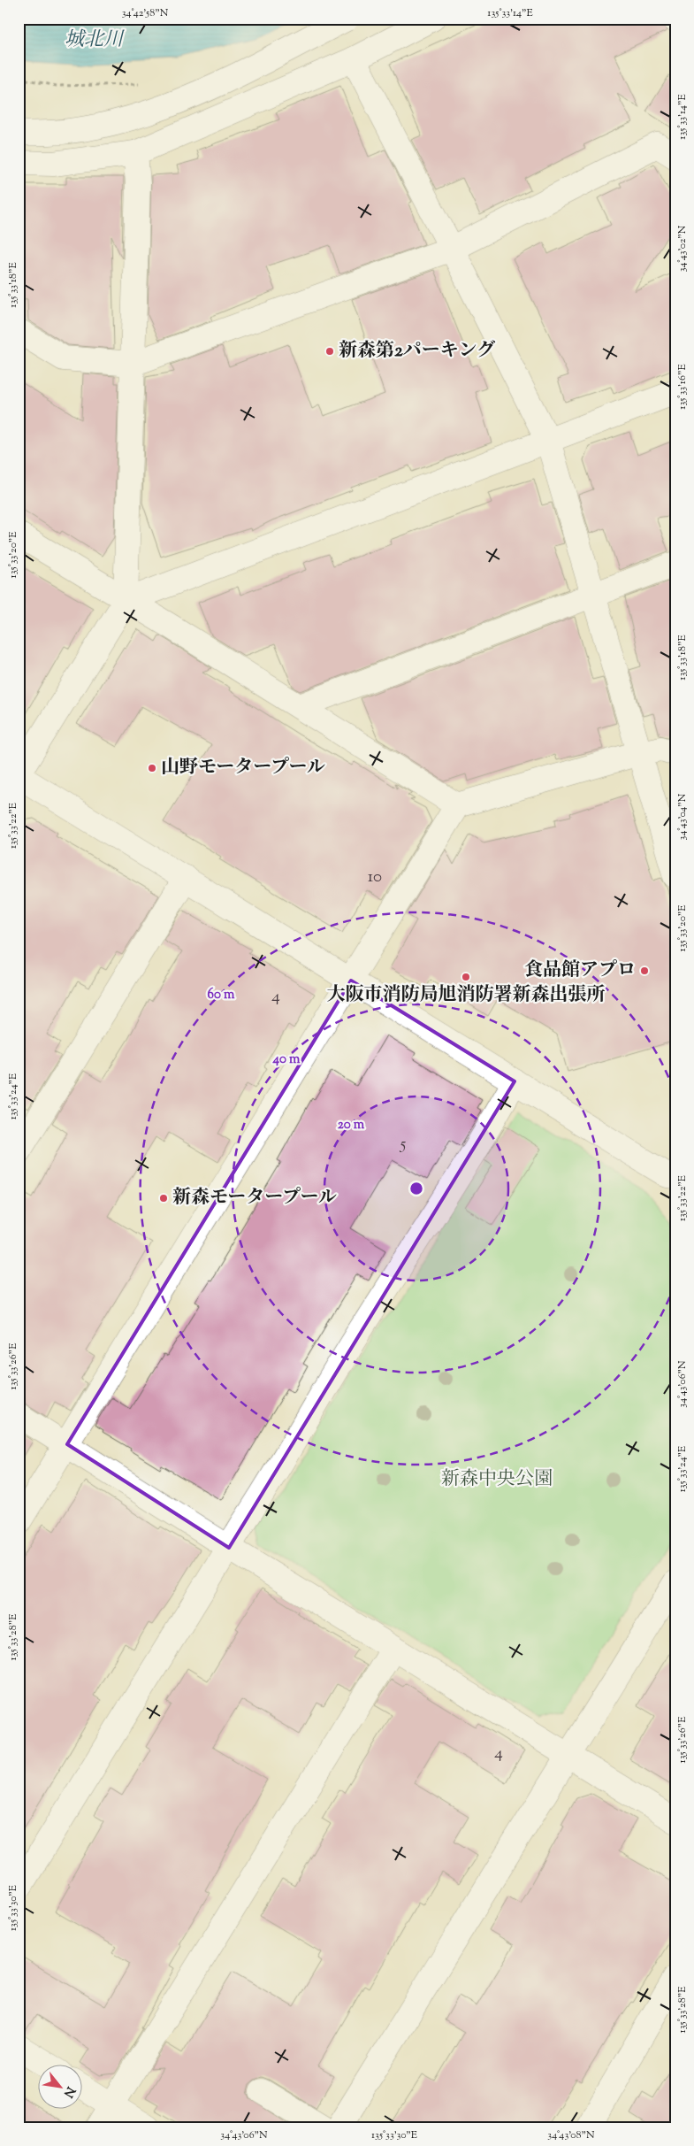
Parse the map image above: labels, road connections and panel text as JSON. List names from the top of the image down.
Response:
{
  "water": ["城北川"],
  "parks": ["新森中央公園"],
  "places": [
    "新森第2パーキング",
    "山野モータープール",
    "食品館アプロ",
    "大阪市消防局旭消防署新森出張所",
    "新森モータープール"
  ],
  "house_numbers": [
    "10",
    "4",
    "5",
    "4"
  ],
  "north": "bottom right",
  "coordinates": [
    "34°42'58\"N",
    "135°33'14\"E",
    "34°43'02\"N",
    "135°33'18\"E",
    "135°33'16\"E",
    "135°33'20\"E",
    "34°43'04\"N",
    "135°33'22\"E",
    "135°33'24\"E",
    "135°33'26\"E",
    "34°43'06\"N",
    "135°33'28\"E",
    "135°33'30\"E",
    "34°43'08\"N"
  ],
  "rings": ["60 m", "40 m", "20 m"]
}
